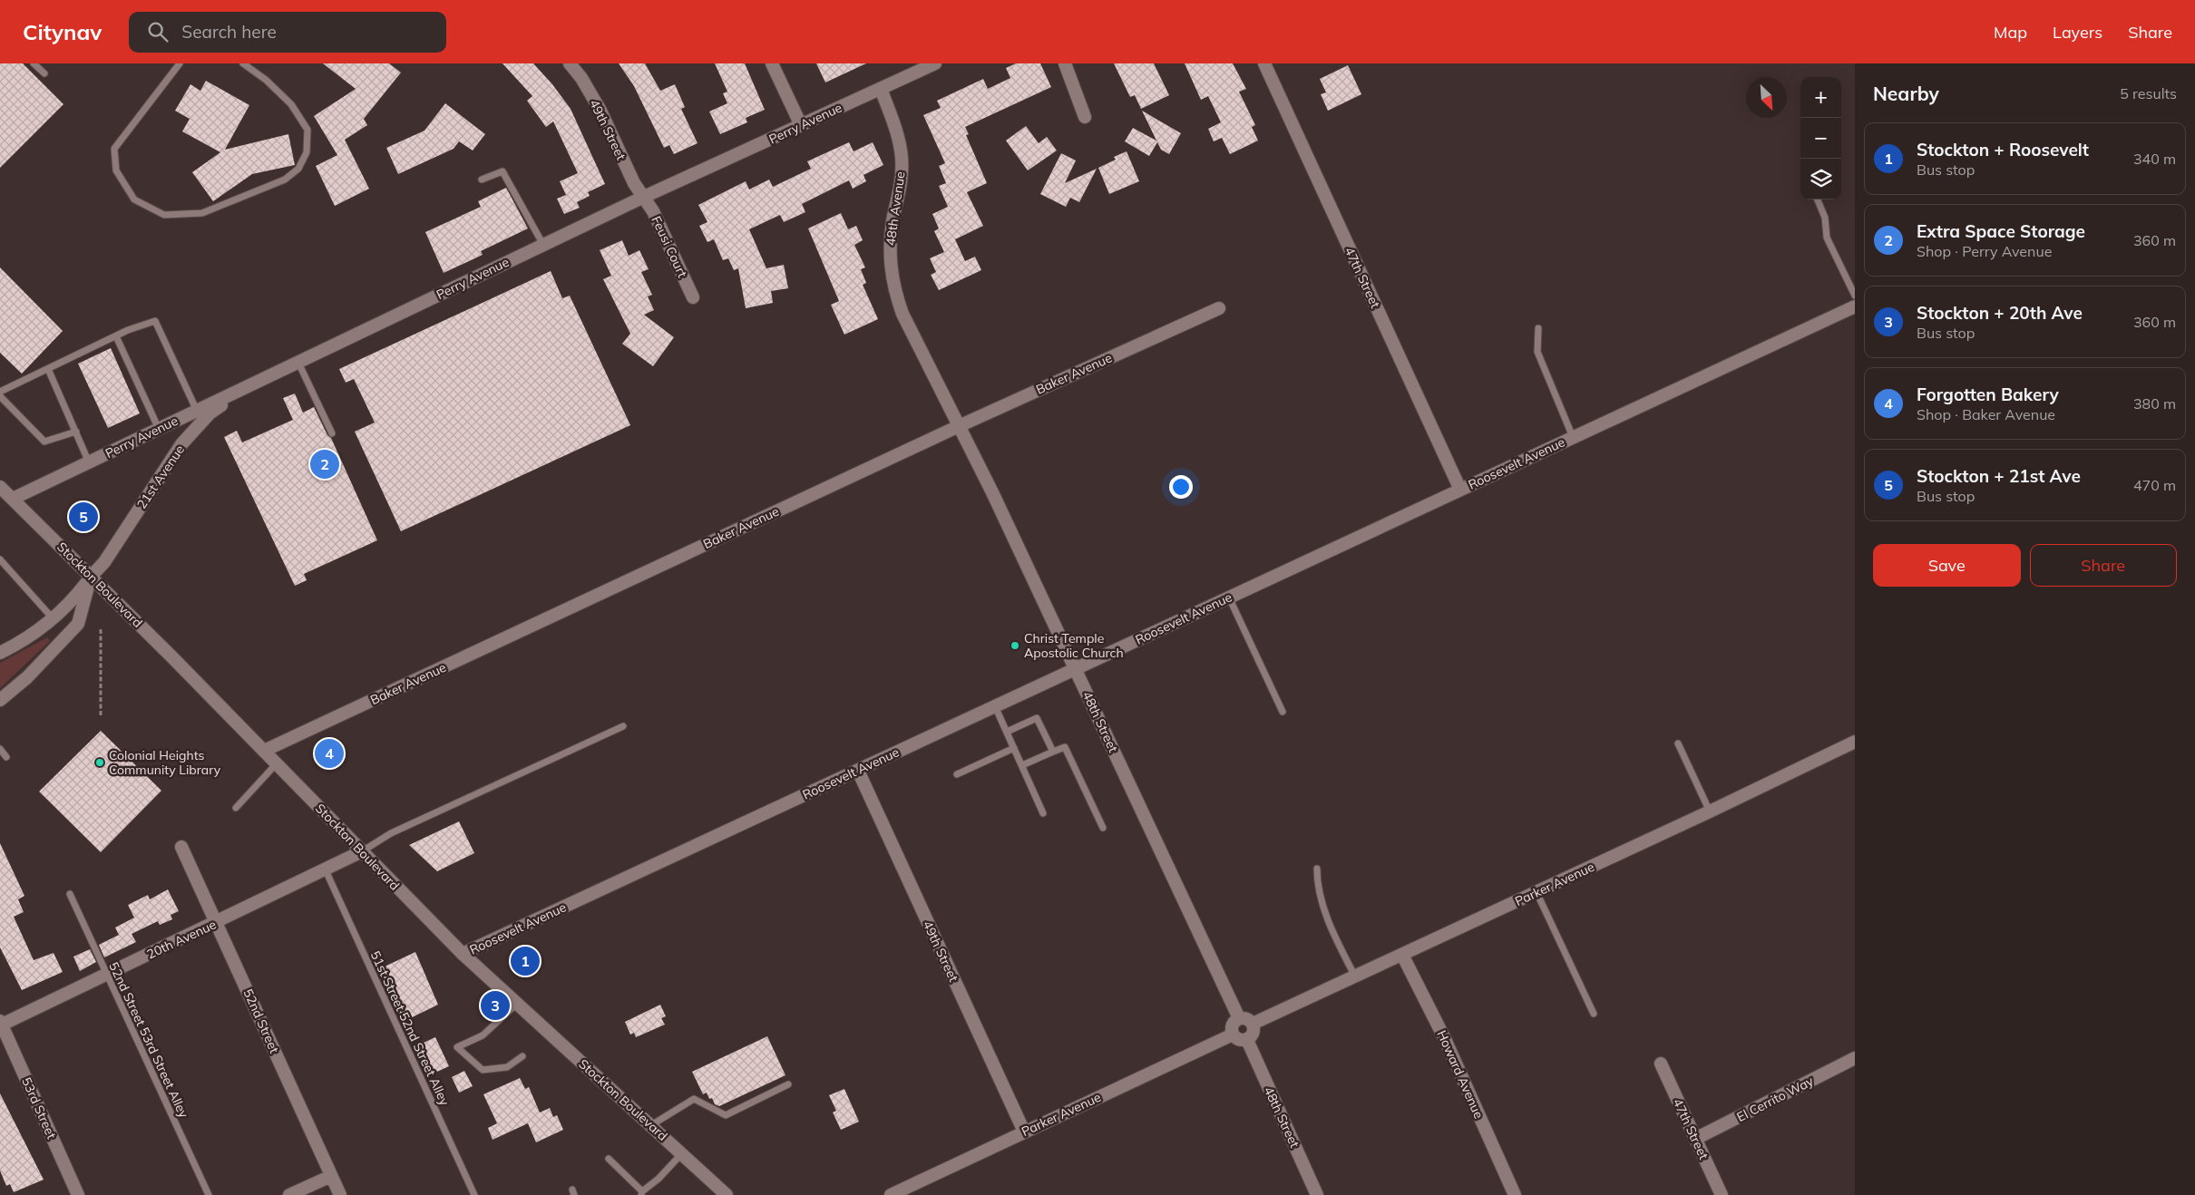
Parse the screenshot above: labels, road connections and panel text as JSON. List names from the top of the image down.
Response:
{
  "streets": {
    "street": [
      "Perry Avenue",
      "49th Street",
      "48th Avenue",
      "Feusi Court",
      "47th Street",
      "Baker Avenue",
      "Roosevelt Avenue",
      "21st Avenue",
      "Stockton Boulevard",
      "48th Street",
      "Parker Avenue",
      "20th Avenue",
      "52nd Street",
      "Howard Avenue",
      "El Cerrito Way",
      "53rd Street"
    ],
    "lane": ["51st Street 52nd Street Alley", "52nd Street 53rd Street Alley"]
  },
  "crossings": [
    ["Perry Avenue", "49th Street"],
    ["Perry Avenue", "48th Avenue"],
    ["Perry Avenue", "Feusi Court"],
    ["Perry Avenue", "21st Avenue"],
    ["Perry Avenue", "Stockton Boulevard"],
    ["49th Street", "Feusi Court"],
    ["49th Street", "Roosevelt Avenue"],
    ["49th Street", "Parker Avenue"],
    ["48th Avenue", "Baker Avenue"],
    ["48th Avenue", "48th Street"],
    ["47th Street", "Roosevelt Avenue"],
    ["47th Street", "El Cerrito Way"],
    ["Baker Avenue", "Stockton Boulevard"],
    ["Baker Avenue", "48th Street"],
    ["Roosevelt Avenue", "Stockton Boulevard"],
    ["Roosevelt Avenue", "48th Street"],
    ["21st Avenue", "Stockton Boulevard"],
    ["Stockton Boulevard", "20th Avenue"],
    ["48th Street", "Parker Avenue"],
    ["Parker Avenue", "Howard Avenue"],
    ["20th Avenue", "52nd Street"],
    ["20th Avenue", "51st Street 52nd Street Alley"],
    ["20th Avenue", "52nd Street 53rd Street Alley"],
    ["20th Avenue", "53rd Street"]
  ],
  "places": ["Christ Temple Apostolic Church", "Colonial Heights Community Library"],
  "north": "bottom right",
  "page": {
    "header": "Citynav",
    "search": "Search here",
    "nav": ["Map", "Layers", "Share"],
    "heading": ["Nearby", "5 results"],
    "map_buttons": ["+", "−"],
    "list": [
      {
        "mark": "1",
        "name": "Stockton + Roosevelt",
        "note": "Bus stop",
        "value": "340 m"
      },
      {
        "mark": "2",
        "name": "Extra Space Storage",
        "note": "Shop · Perry Avenue",
        "value": "360 m"
      },
      {
        "mark": "3",
        "name": "Stockton + 20th Ave",
        "note": "Bus stop",
        "value": "360 m"
      },
      {
        "mark": "4",
        "name": "Forgotten Bakery",
        "note": "Shop · Baker Avenue",
        "value": "380 m"
      },
      {
        "mark": "5",
        "name": "Stockton + 21st Ave",
        "note": "Bus stop",
        "value": "470 m"
      }
    ],
    "pins": [
      "2",
      "5",
      "4",
      "1",
      "3"
    ],
    "buttons": ["Save", "Share"]
  }
}
